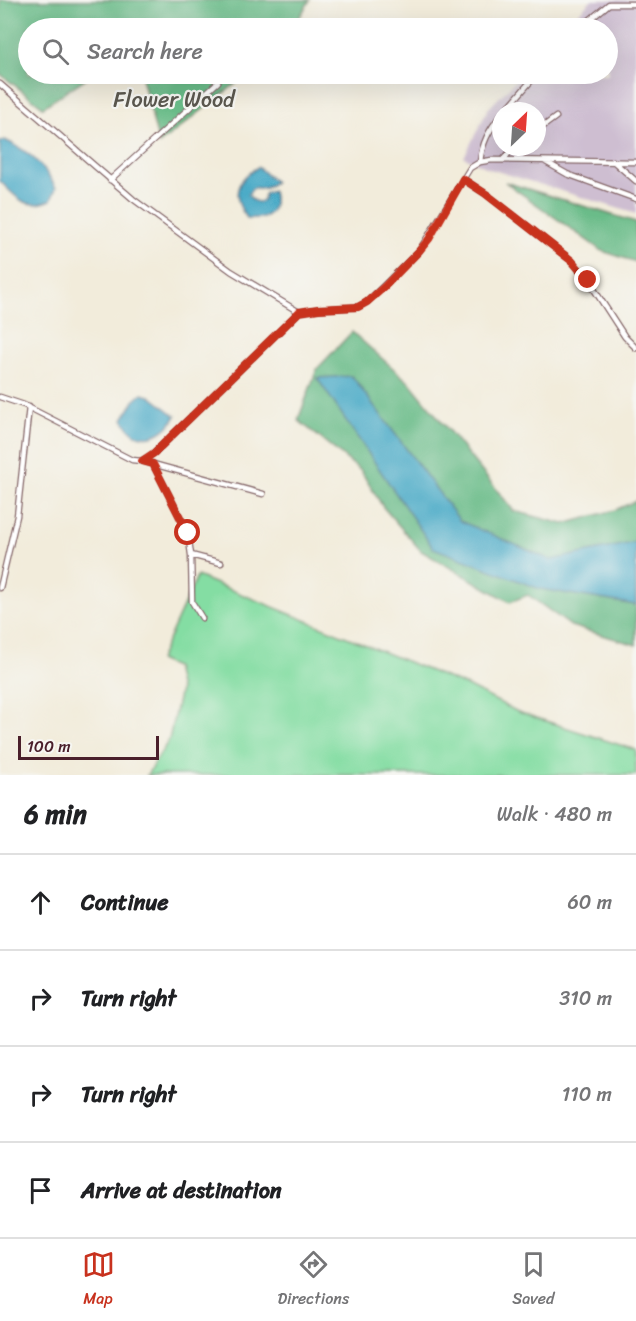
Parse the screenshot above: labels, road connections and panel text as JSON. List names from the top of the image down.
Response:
{
  "parks": ["Flower Wood"],
  "scale_bar": "100 m",
  "north": "top right",
  "page": {
    "search": "Search here",
    "scale": "100 m",
    "heading": ["6 min", "Walk · 480 m"],
    "list": [
      ["Continue", "60 m"],
      ["Turn right", "310 m"],
      ["Turn right", "110 m"],
      "Arrive at destination"
    ],
    "nav": ["Map", "Directions", "Saved"]
  }
}
